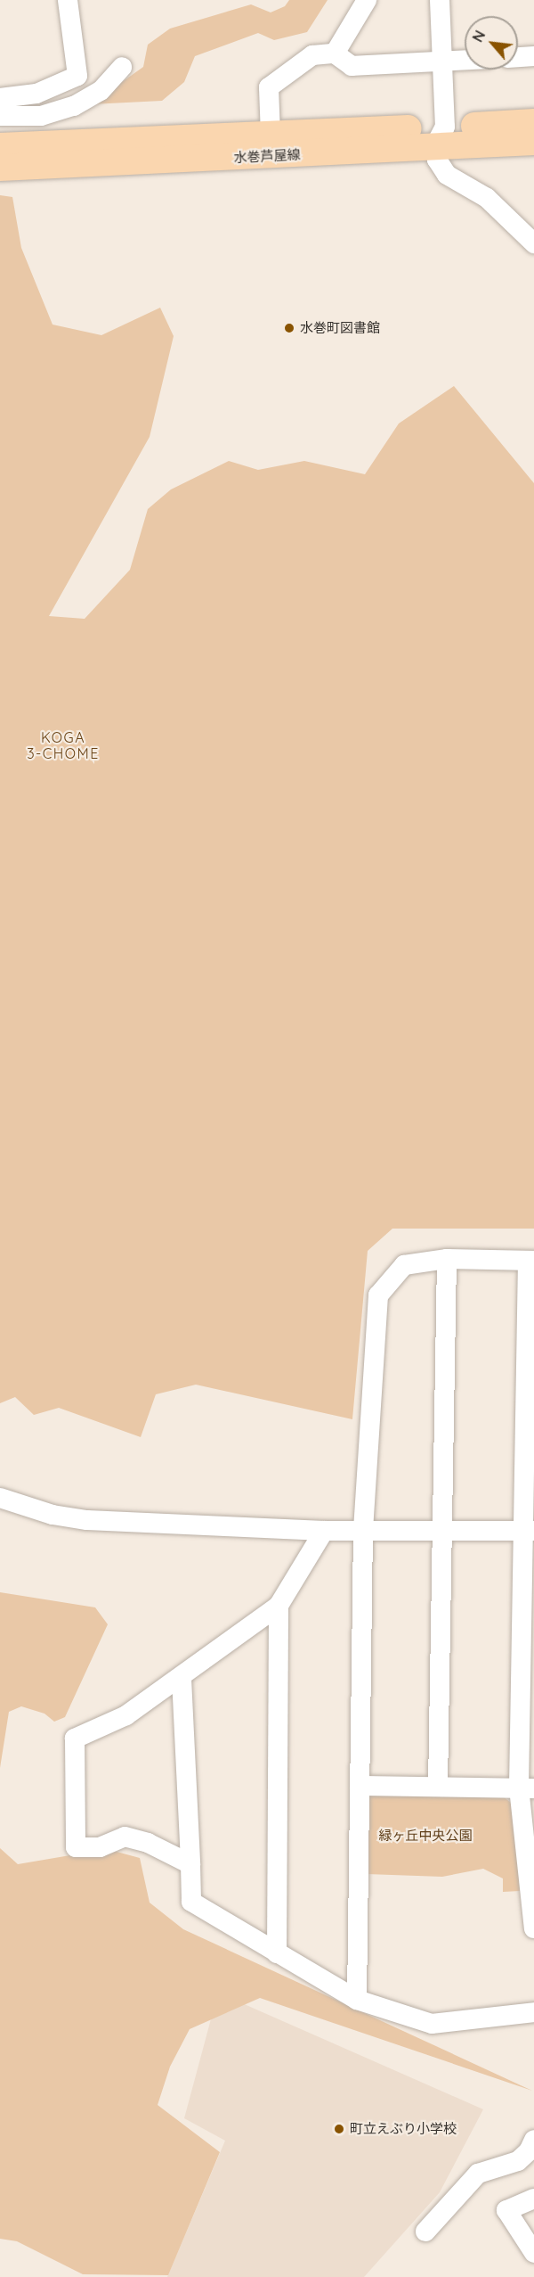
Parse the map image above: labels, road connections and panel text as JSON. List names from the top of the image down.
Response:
{
  "streets": {
    "main road": ["水巻芦屋線"]
  },
  "districts": ["KOGA 3-CHOME"],
  "parks": ["緑ヶ丘中央公園"],
  "places": ["水巻町図書館", "町立えぶり小学校"],
  "north": "top left"
}
